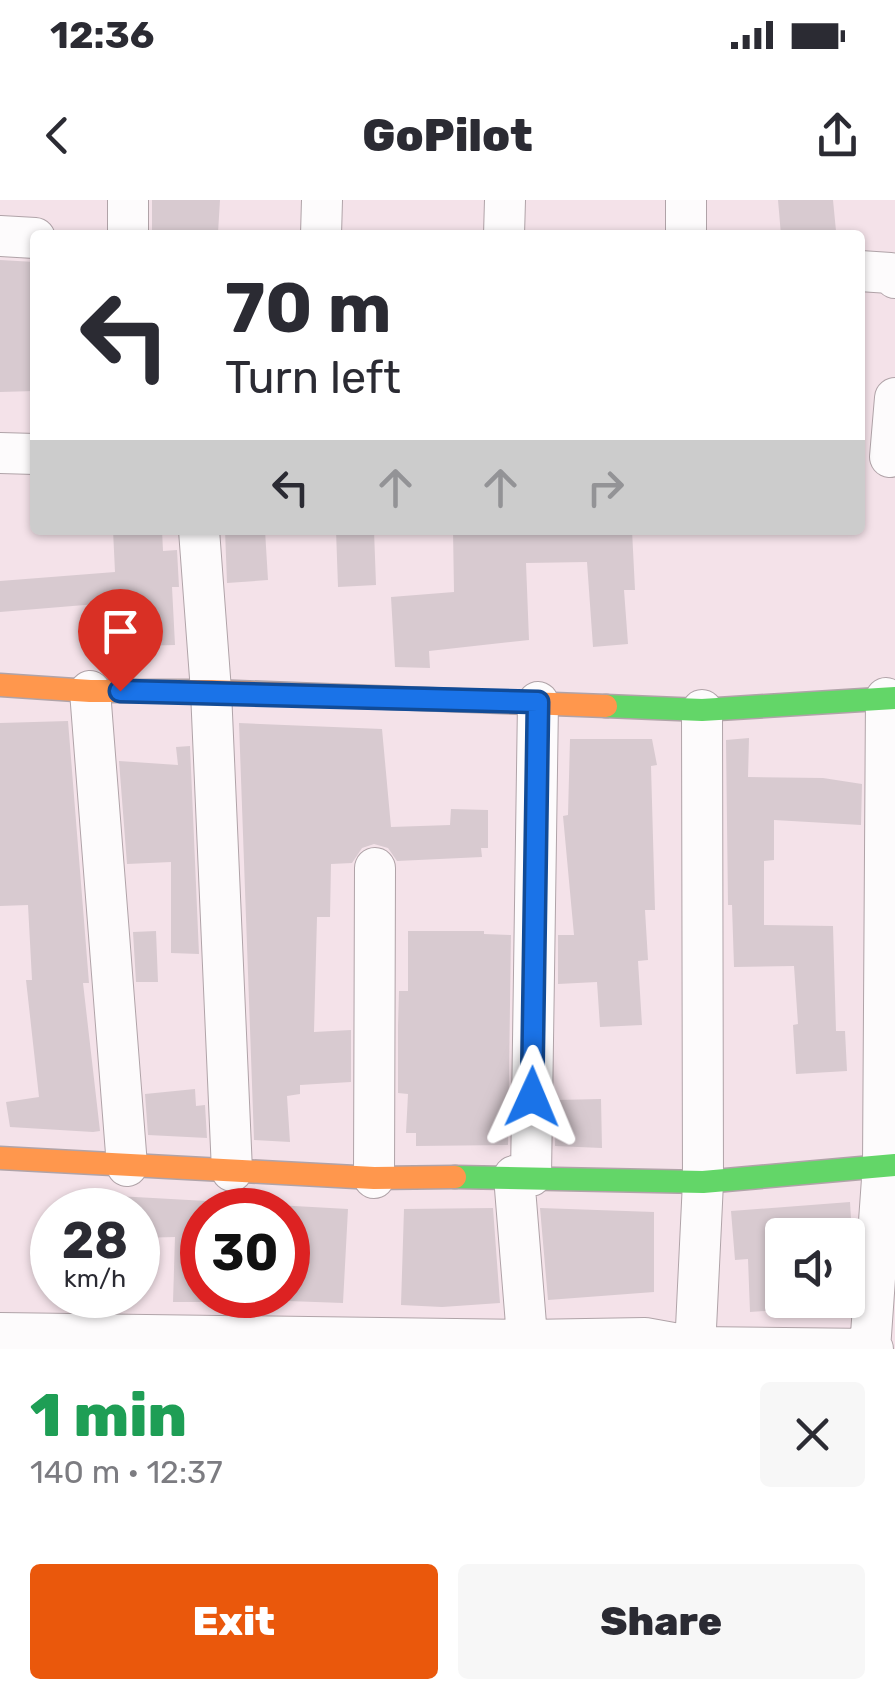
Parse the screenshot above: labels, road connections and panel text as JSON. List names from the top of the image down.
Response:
{
  "page": {
    "status": "12:36",
    "header": "GoPilot",
    "turn": ["70 m", "Turn left"],
    "speed": "28 km/h",
    "limit": "30",
    "heading": ["1 min", "140 m · 12:37"],
    "buttons": ["Exit", "Share"]
  }
}
